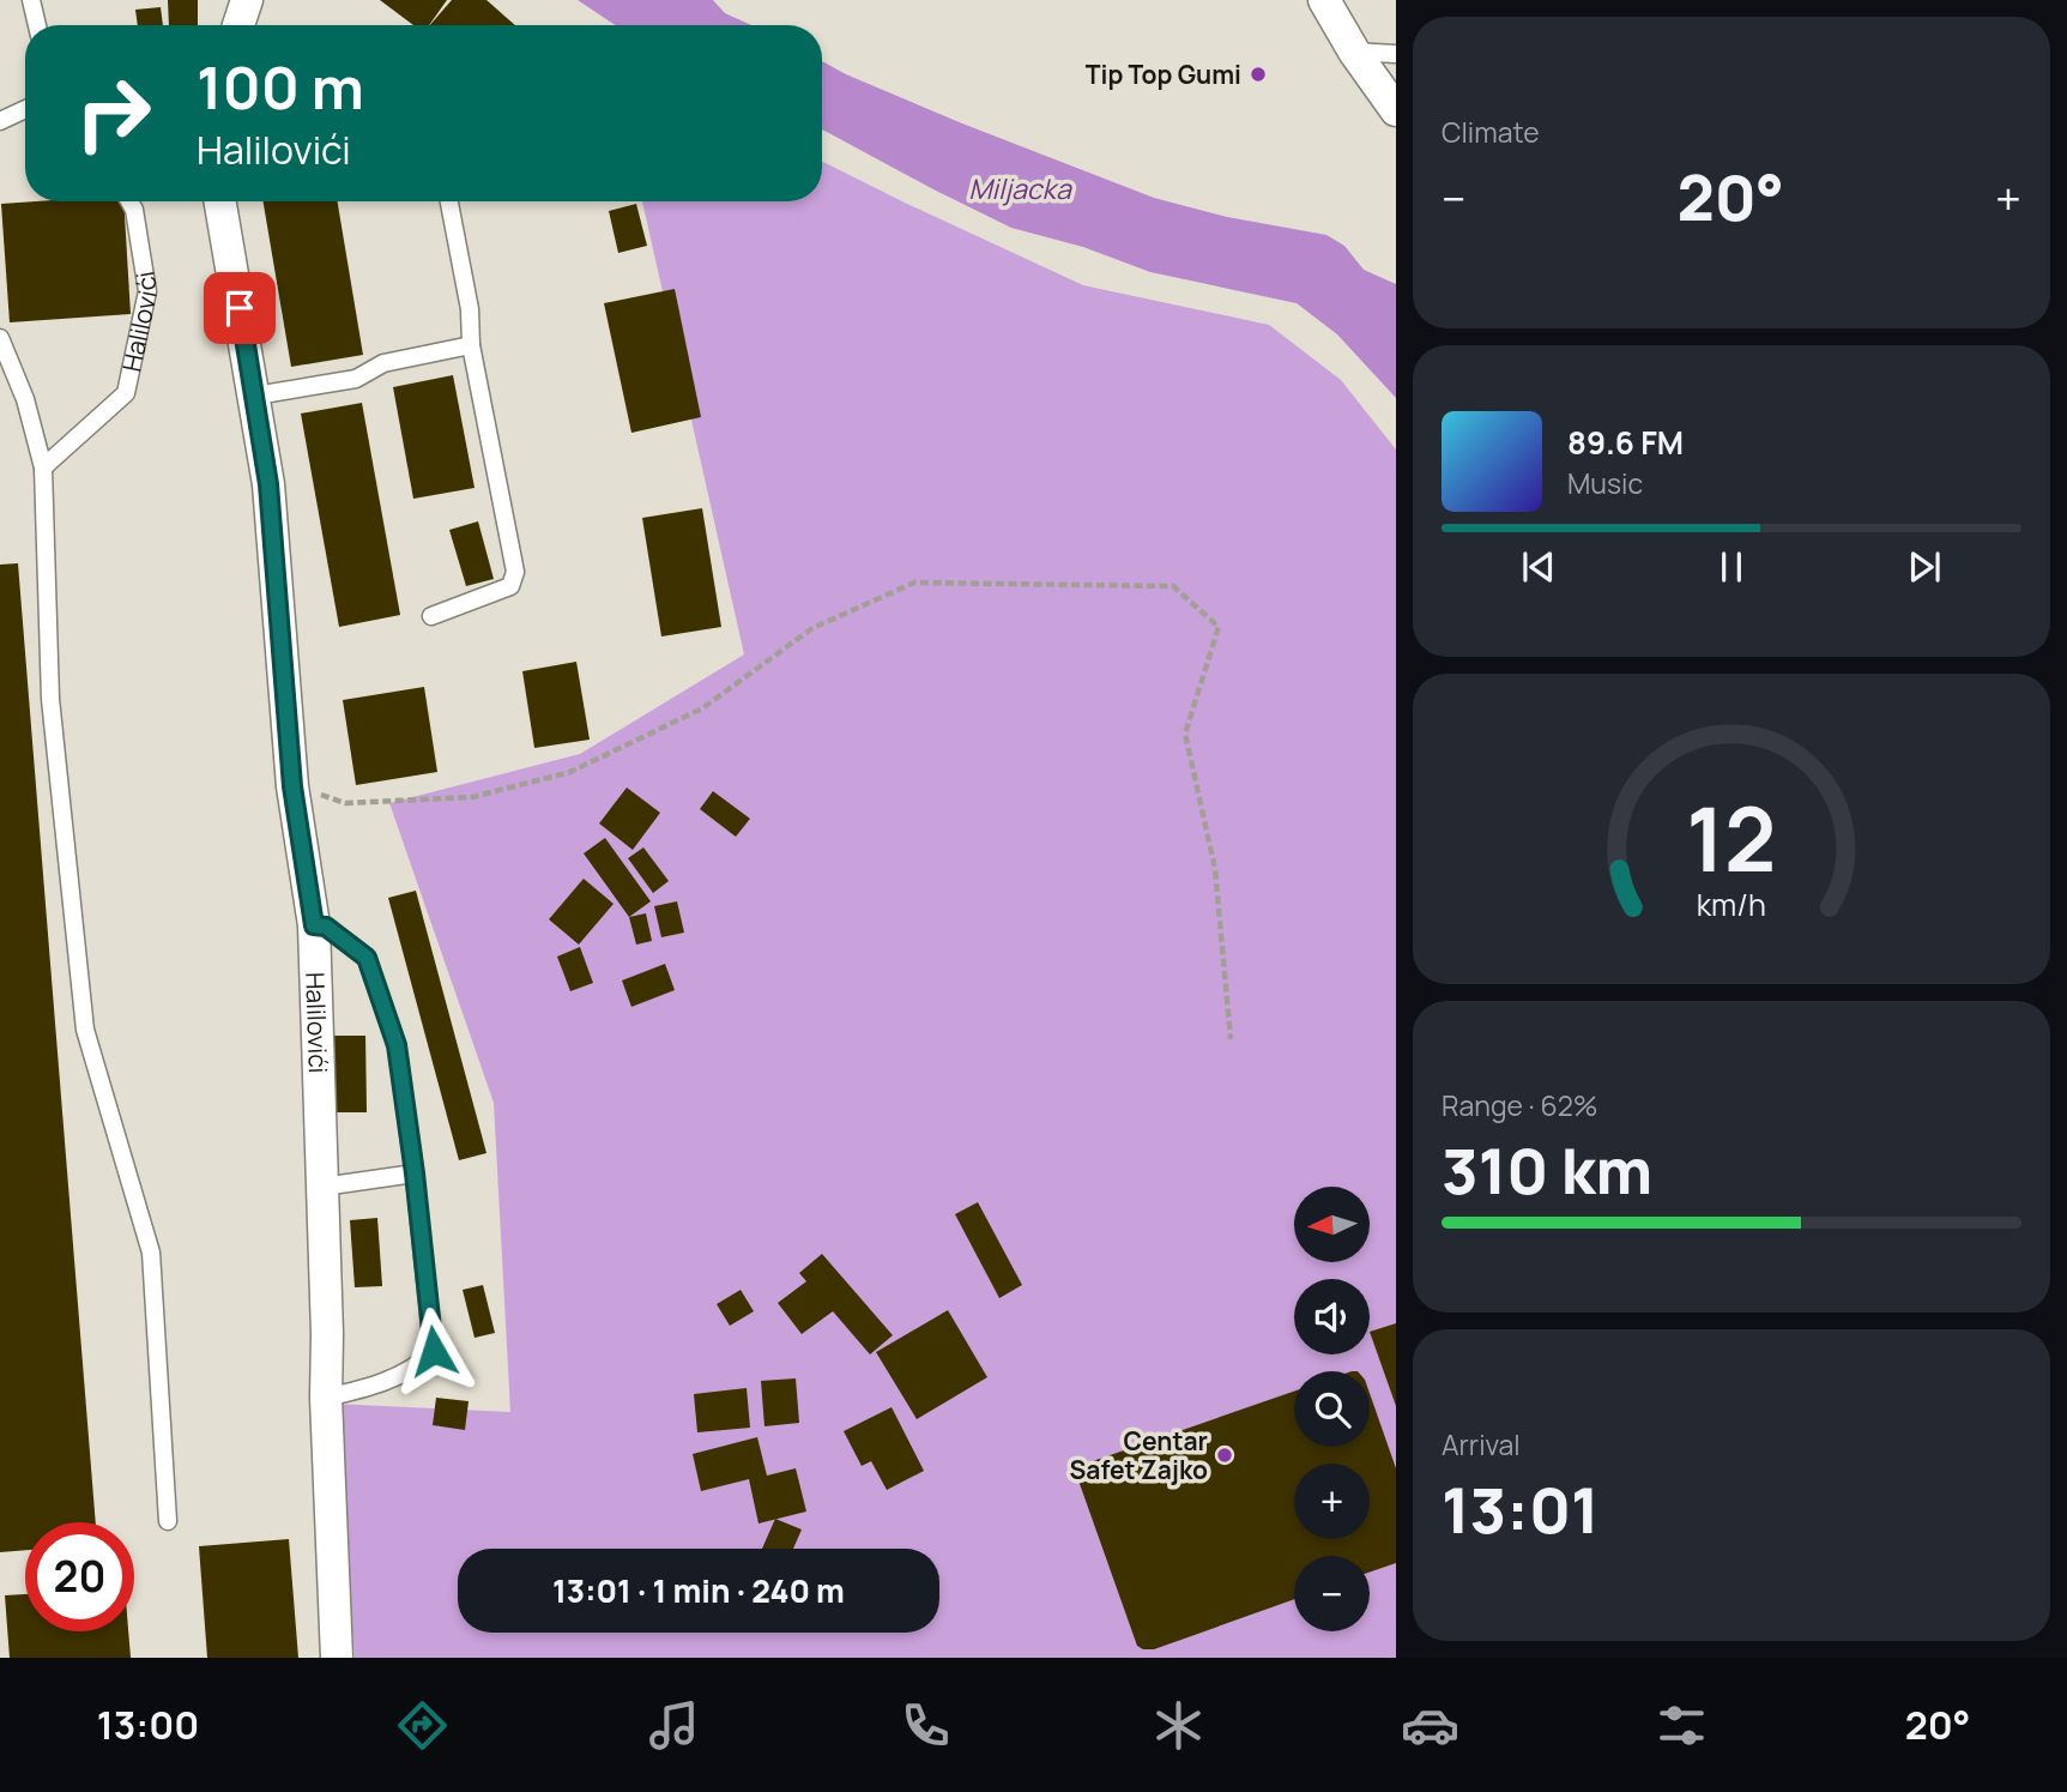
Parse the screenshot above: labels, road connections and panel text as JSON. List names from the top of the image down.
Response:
{
  "streets": {
    "street": ["Halilovići"]
  },
  "water": ["Miljacka"],
  "places": ["Tip Top Gumi", "Centar Safet Zajko"],
  "north": "left",
  "page": {
    "tile": [
      "Climate",
      ["Range · 62%", "310 km"],
      ["Arrival", "13:01"]
    ],
    "turn": ["100 m", "Halilovići"],
    "heat": ["−", "20°", "+"],
    "song": ["89.6 FM", "Music"],
    "map_buttons": ["+", "−"],
    "limit": "20",
    "trip": "13:01 · 1 min · 240 m",
    "tabs": ["13:00", "20°"],
    "gauge": ["12", "km/h"]
  }
}
